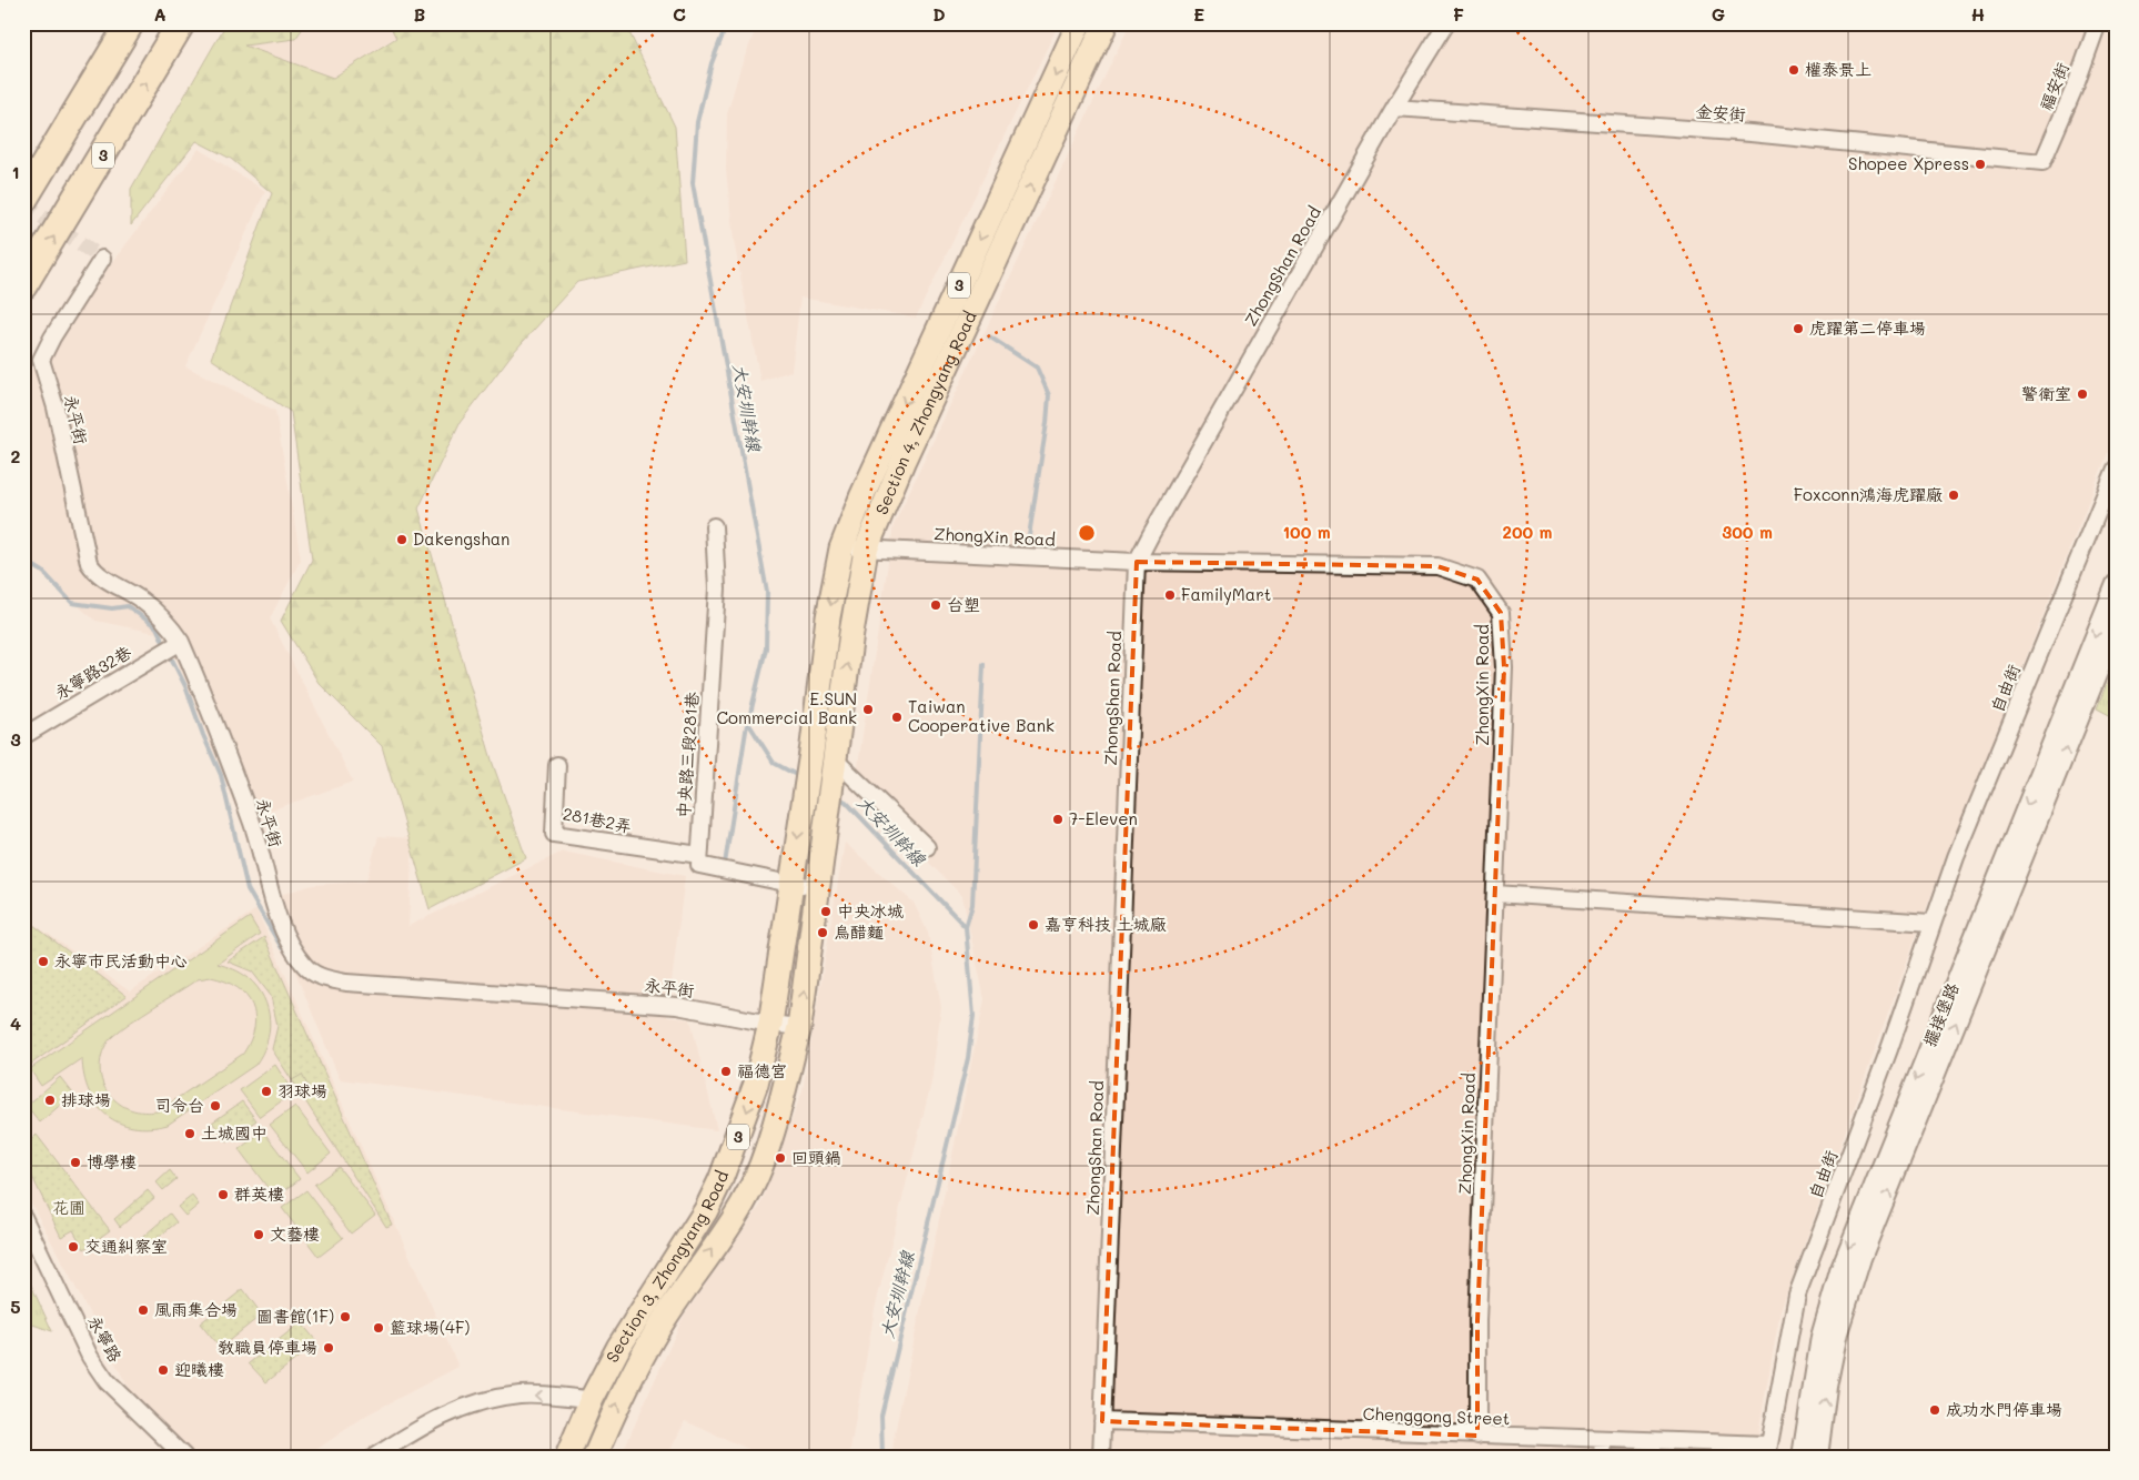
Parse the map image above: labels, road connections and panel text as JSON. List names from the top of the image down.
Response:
{
  "streets": {
    "highway": ["3"],
    "main road": ["Section 4, Zhongyang Road", "Section 3, Zhongyang Road"],
    "street": [
      "福安街",
      "金安街",
      "ZhongShan Road",
      "永平街",
      "ZhongXin Road",
      "永寧路32巷",
      "自由街",
      "中央路三段281巷",
      "281巷2弄",
      "擺接堡路",
      "永寧路",
      "Chenggong Street"
    ]
  },
  "crossings": [
    ["福安街", "金安街"],
    ["金安街", "ZhongShan Road"],
    ["ZhongShan Road", "ZhongXin Road"],
    ["ZhongShan Road", "Chenggong Street"],
    ["Section 4, Zhongyang Road", "ZhongXin Road"],
    ["Section 4, Zhongyang Road", "Section 3, Zhongyang Road"],
    ["永平街", "永寧路32巷"],
    ["永平街", "Section 3, Zhongyang Road"],
    ["ZhongXin Road", "Chenggong Street"],
    ["自由街", "Chenggong Street"],
    ["中央路三段281巷", "281巷2弄"]
  ],
  "water": ["大安圳幹線"],
  "parks": ["花圃"],
  "places": [
    "權泰景上",
    "Shopee Xpress",
    "虎躍第二停車場",
    "警衛室",
    "Foxconn鴻海虎躍廠",
    "Dakengshan",
    "FamilyMart",
    "台塑",
    "E.SUN Commercial Bank",
    "Taiwan Cooperative Bank",
    "7-Eleven",
    "中央冰城",
    "嘉亨科技 土城廠",
    "烏醋麵",
    "永寧市民活動中心",
    "福德宮",
    "羽球場",
    "排球場",
    "司令台",
    "土城國中",
    "回頭鍋",
    "博學樓",
    "群英樓",
    "文藝樓",
    "交通糾察室",
    "風雨集合場",
    "圖書館(1F)",
    "籃球場(4F)",
    "教職員停車場",
    "迎曦樓",
    "成功水門停車場"
  ],
  "grid": {
    "columns": [
      "A",
      "B",
      "C",
      "D",
      "E",
      "F",
      "G",
      "H"
    ],
    "rows": [
      "1",
      "2",
      "3",
      "4",
      "5"
    ]
  },
  "rings": ["100 m", "200 m", "300 m"]
}
